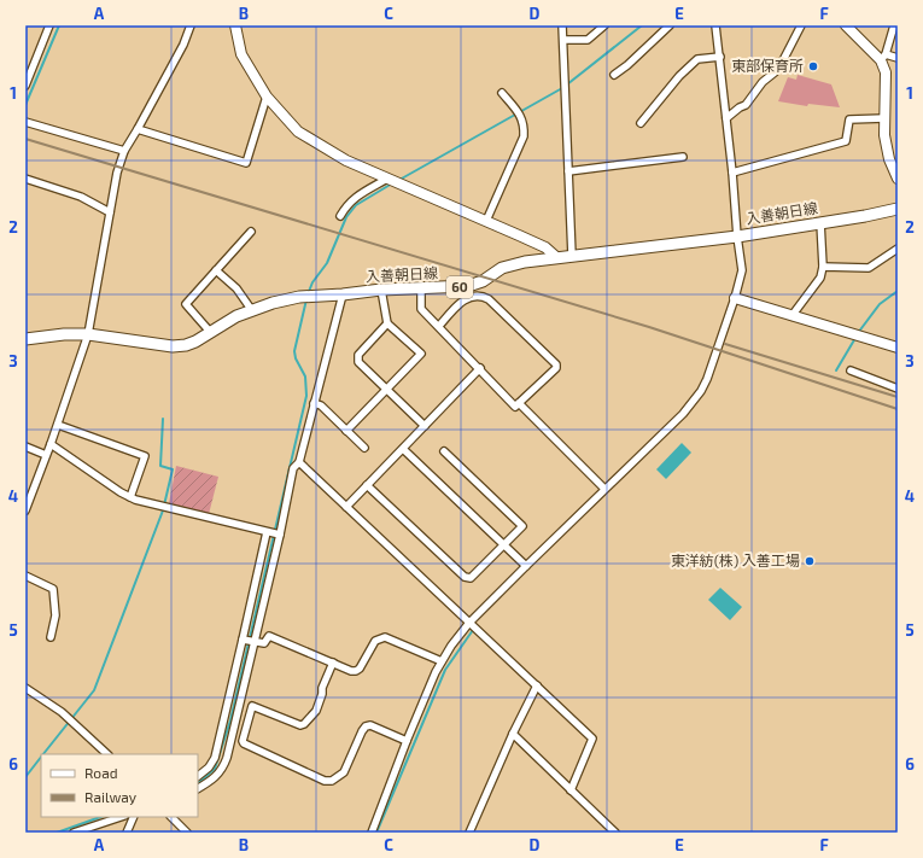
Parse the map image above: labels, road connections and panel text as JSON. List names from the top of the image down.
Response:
{
  "streets": {
    "main road": ["入善朝日線", "60"]
  },
  "places": ["東部保育所", "東洋紡(株) 入善工場"],
  "legend": ["Road", "Railway"],
  "grid": {
    "columns": [
      "A",
      "B",
      "C",
      "D",
      "E",
      "F"
    ],
    "rows": [
      "1",
      "2",
      "3",
      "4",
      "5",
      "6"
    ]
  }
}
